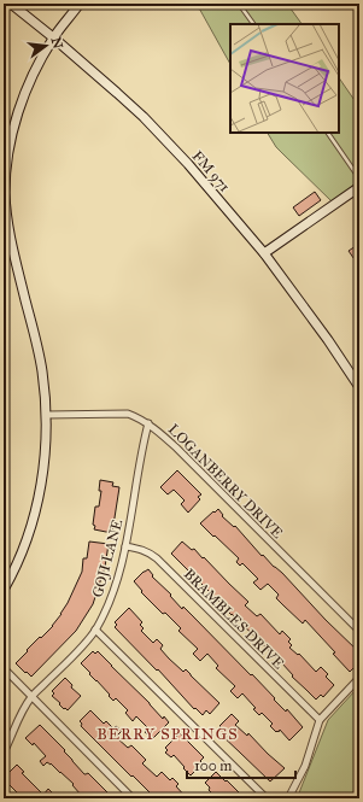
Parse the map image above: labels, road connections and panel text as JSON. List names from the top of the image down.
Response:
{
  "streets": {
    "main road": ["FM 971"],
    "street": ["LOGANBERRY DRIVE", "GOJI LANE", "BRAMBLES DRIVE"]
  },
  "crossings": [
    ["LOGANBERRY DRIVE", "GOJI LANE"],
    ["GOJI LANE", "BRAMBLES DRIVE"]
  ],
  "districts": ["BERRY SPRINGS"],
  "scale_bar": "100 m",
  "north": "right"
}
